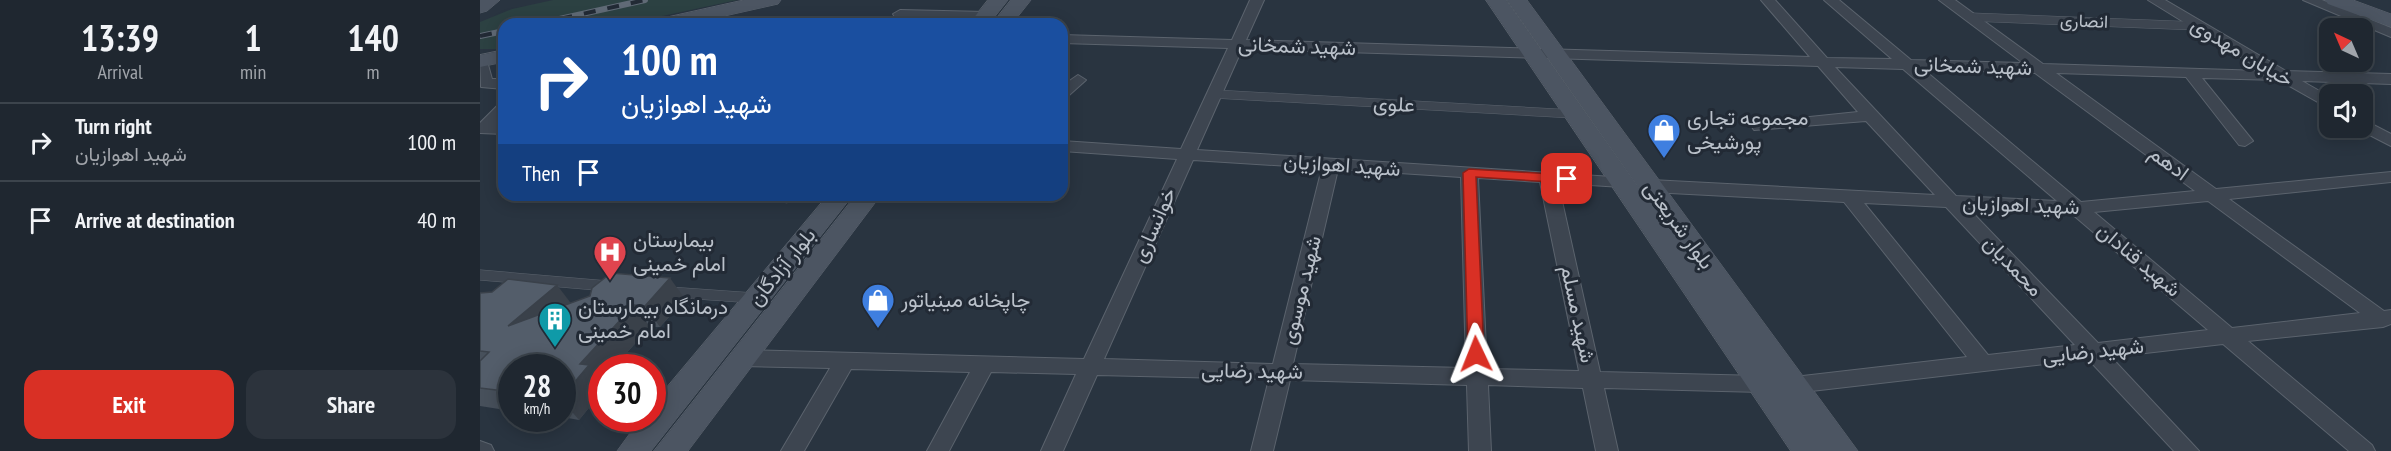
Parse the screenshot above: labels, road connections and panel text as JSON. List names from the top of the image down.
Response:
{
  "streets": {
    "main road": ["بلوار شریعتی", "بلوار آزادگان"],
    "street": [
      "شهید شمخانی",
      "خیابان مهدوی",
      "ادهم",
      "شهید اهوازیان",
      "خوانساری",
      "شهید قنادان",
      "محمدیان",
      "شهید موسوی",
      "شهید مسلم",
      "شهید رضایی"
    ],
    "lane": ["انصاری", "علوی"]
  },
  "crossings": [
    ["انصاری", "خیابان مهدوی"],
    ["انصاری", "ادهم"],
    ["شهید شمخانی", "خیابان مهدوی"],
    ["شهید شمخانی", "ادهم"],
    ["شهید شمخانی", "خوانساری"],
    ["شهید شمخانی", "بلوار شریعتی"],
    ["شهید شمخانی", "شهید قنادان"],
    ["شهید شمخانی", "محمدیان"],
    ["علوی", "خوانساری"],
    ["علوی", "بلوار شریعتی"],
    ["ادهم", "شهید اهوازیان"],
    ["ادهم", "شهید رضایی"],
    ["شهید اهوازیان", "خوانساری"],
    ["شهید اهوازیان", "بلوار شریعتی"],
    ["شهید اهوازیان", "شهید قنادان"],
    ["شهید اهوازیان", "محمدیان"],
    ["شهید اهوازیان", "شهید موسوی"],
    ["شهید اهوازیان", "شهید مسلم"],
    ["خوانساری", "شهید رضایی"],
    ["بلوار شریعتی", "شهید رضایی"],
    ["شهید قنادان", "شهید رضایی"],
    ["محمدیان", "شهید رضایی"],
    ["بلوار آزادگان", "شهید رضایی"],
    ["شهید موسوی", "شهید رضایی"],
    ["شهید مسلم", "شهید رضایی"]
  ],
  "places": {
    "shop": ["مجموعه تجاری پورشیخی", "چاپخانه مینیاتور"],
    "hospital": ["بیمارستان امام خمینی"],
    "building": ["درمانگاه بیمارستان امام خمینی"]
  },
  "north": "top left",
  "page": {
    "eta": [
      "13:39",
      "Arrival",
      "1",
      "min",
      "140",
      "m"
    ],
    "turn": ["100 m", "شهید اهوازیان"],
    "list": [
      {
        "name": "Turn right",
        "note": "شهید اهوازیان",
        "value": "100 m"
      },
      {
        "name": "Arrive at destination",
        "value": "40 m"
      }
    ],
    "then": "Then",
    "speed": "28 km/h",
    "limit": "30",
    "buttons": ["Exit", "Share"]
  }
}
